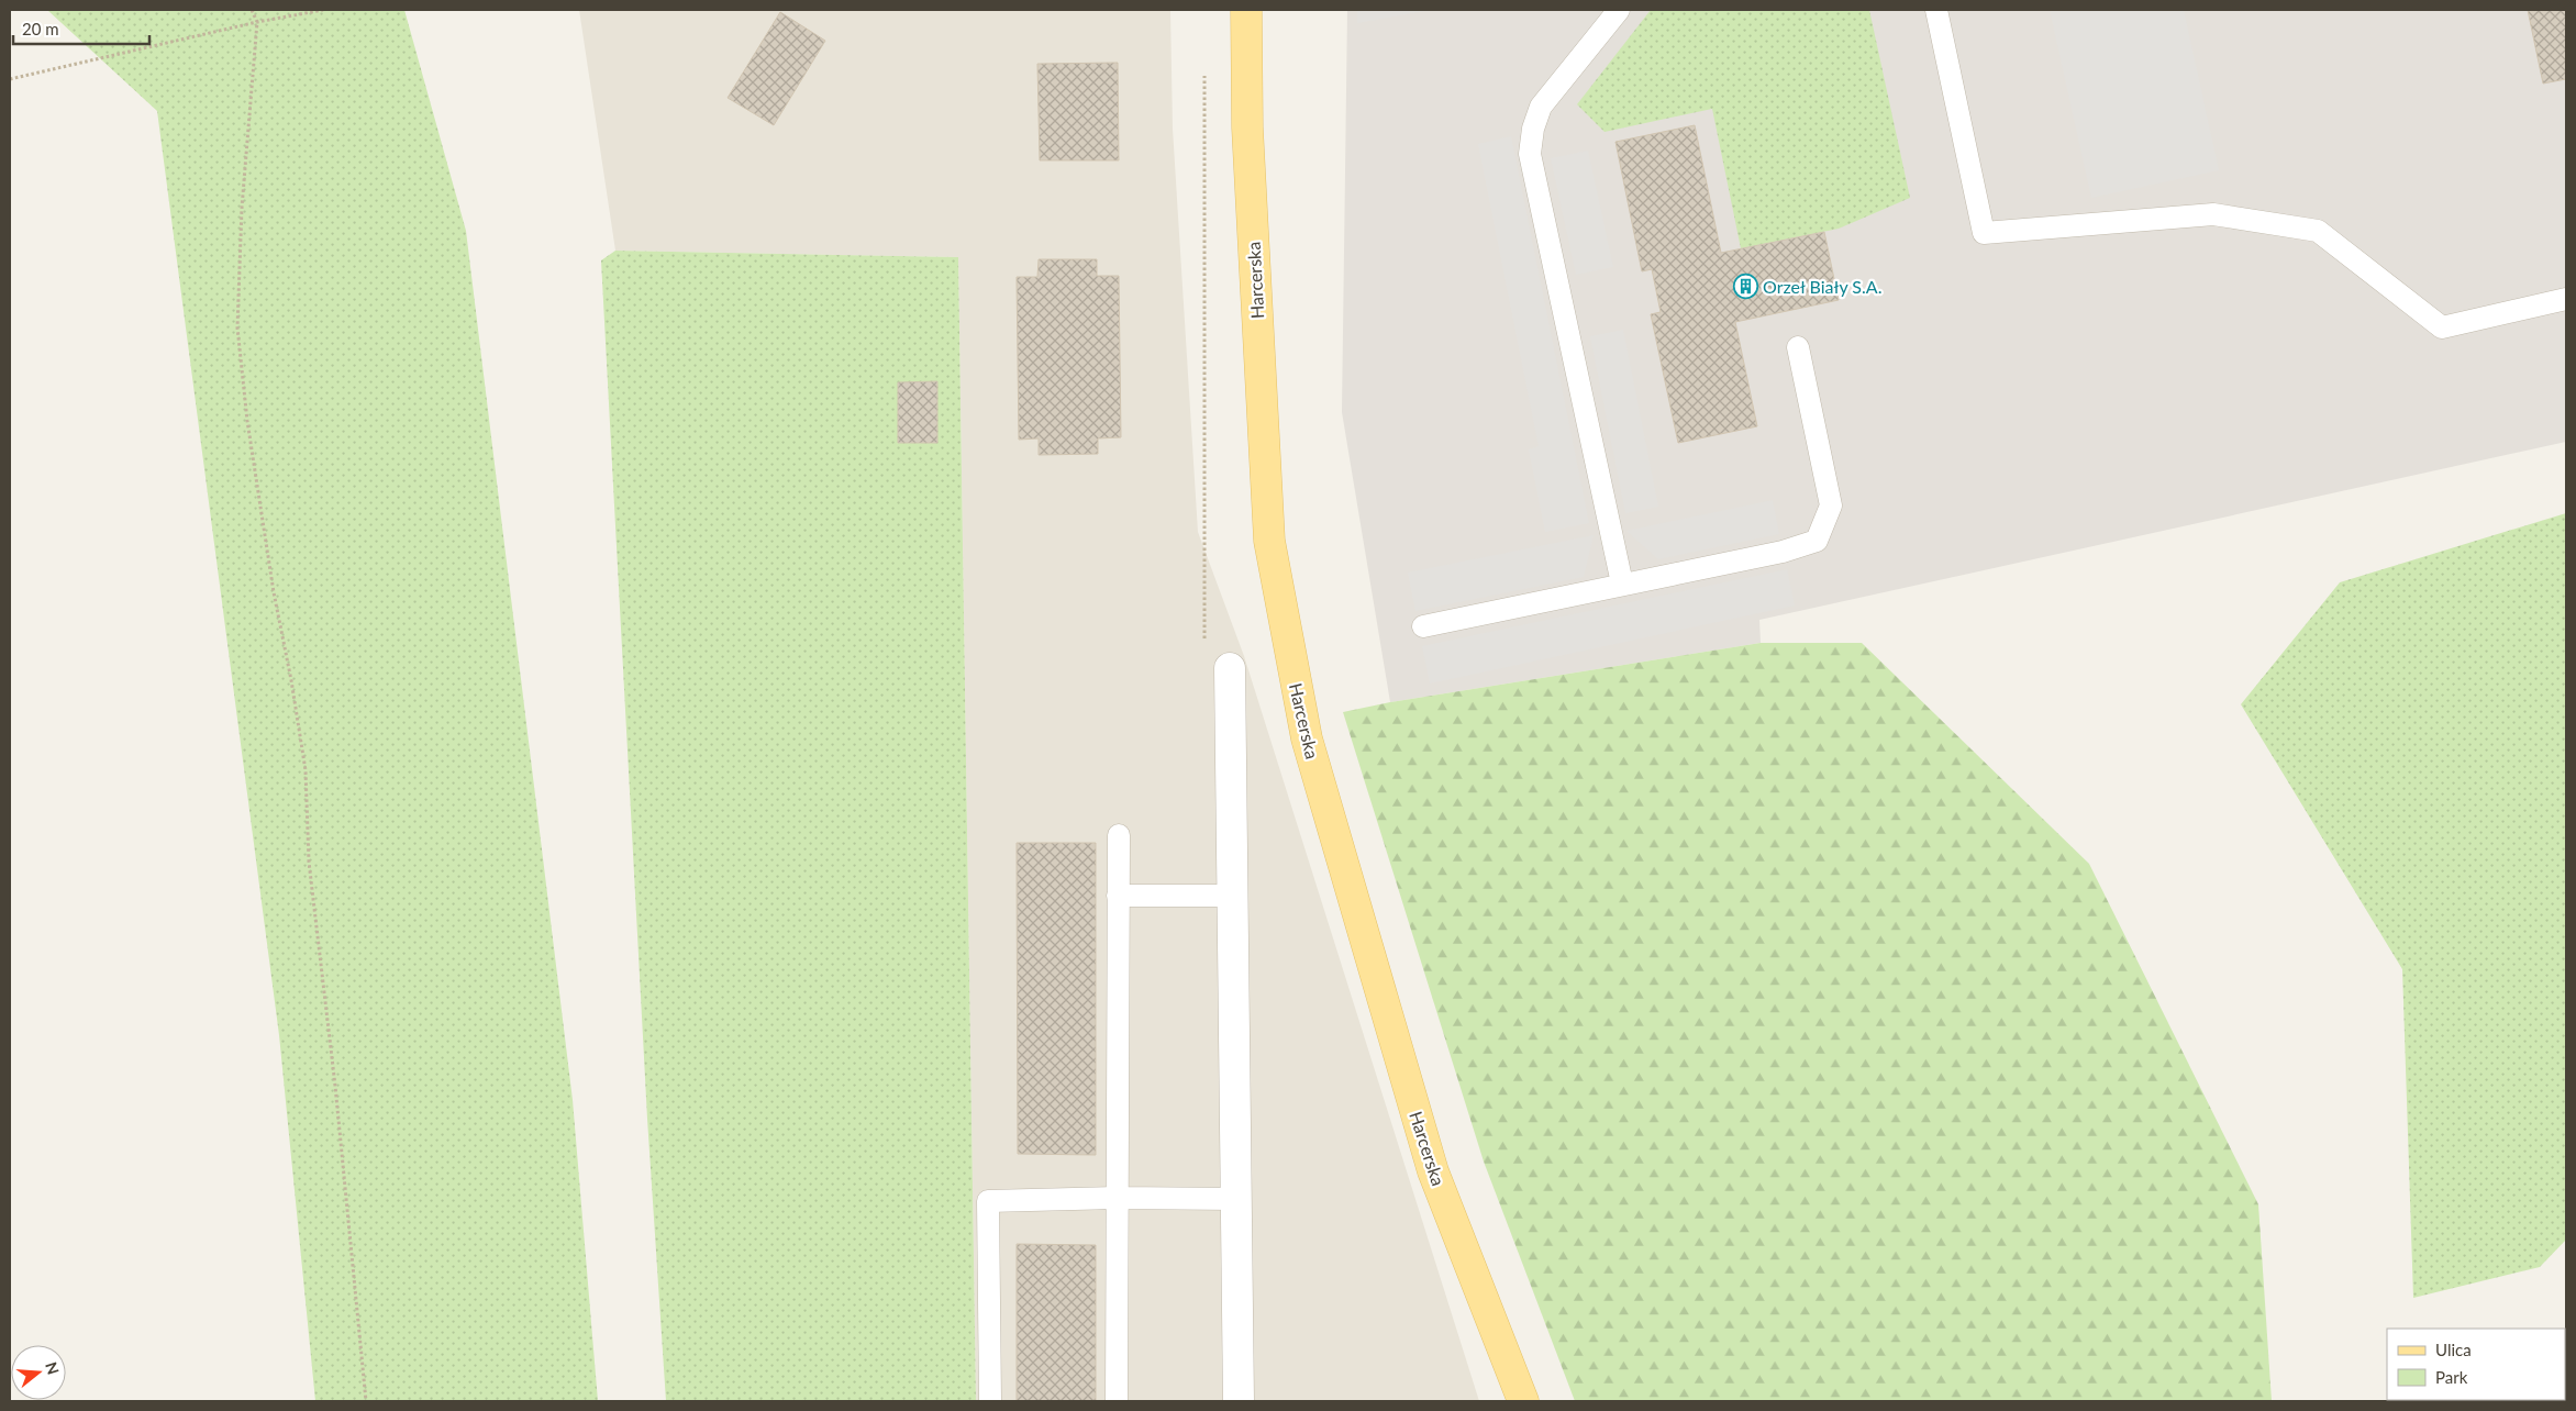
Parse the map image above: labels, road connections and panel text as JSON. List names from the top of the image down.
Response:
{
  "streets": {
    "main road": ["Harcerska"]
  },
  "places": {
    "building": ["Orzeł Biały S.A."]
  },
  "legend": ["Ulica", "Park"],
  "scale_bar": "20 m",
  "north": "right"
}
